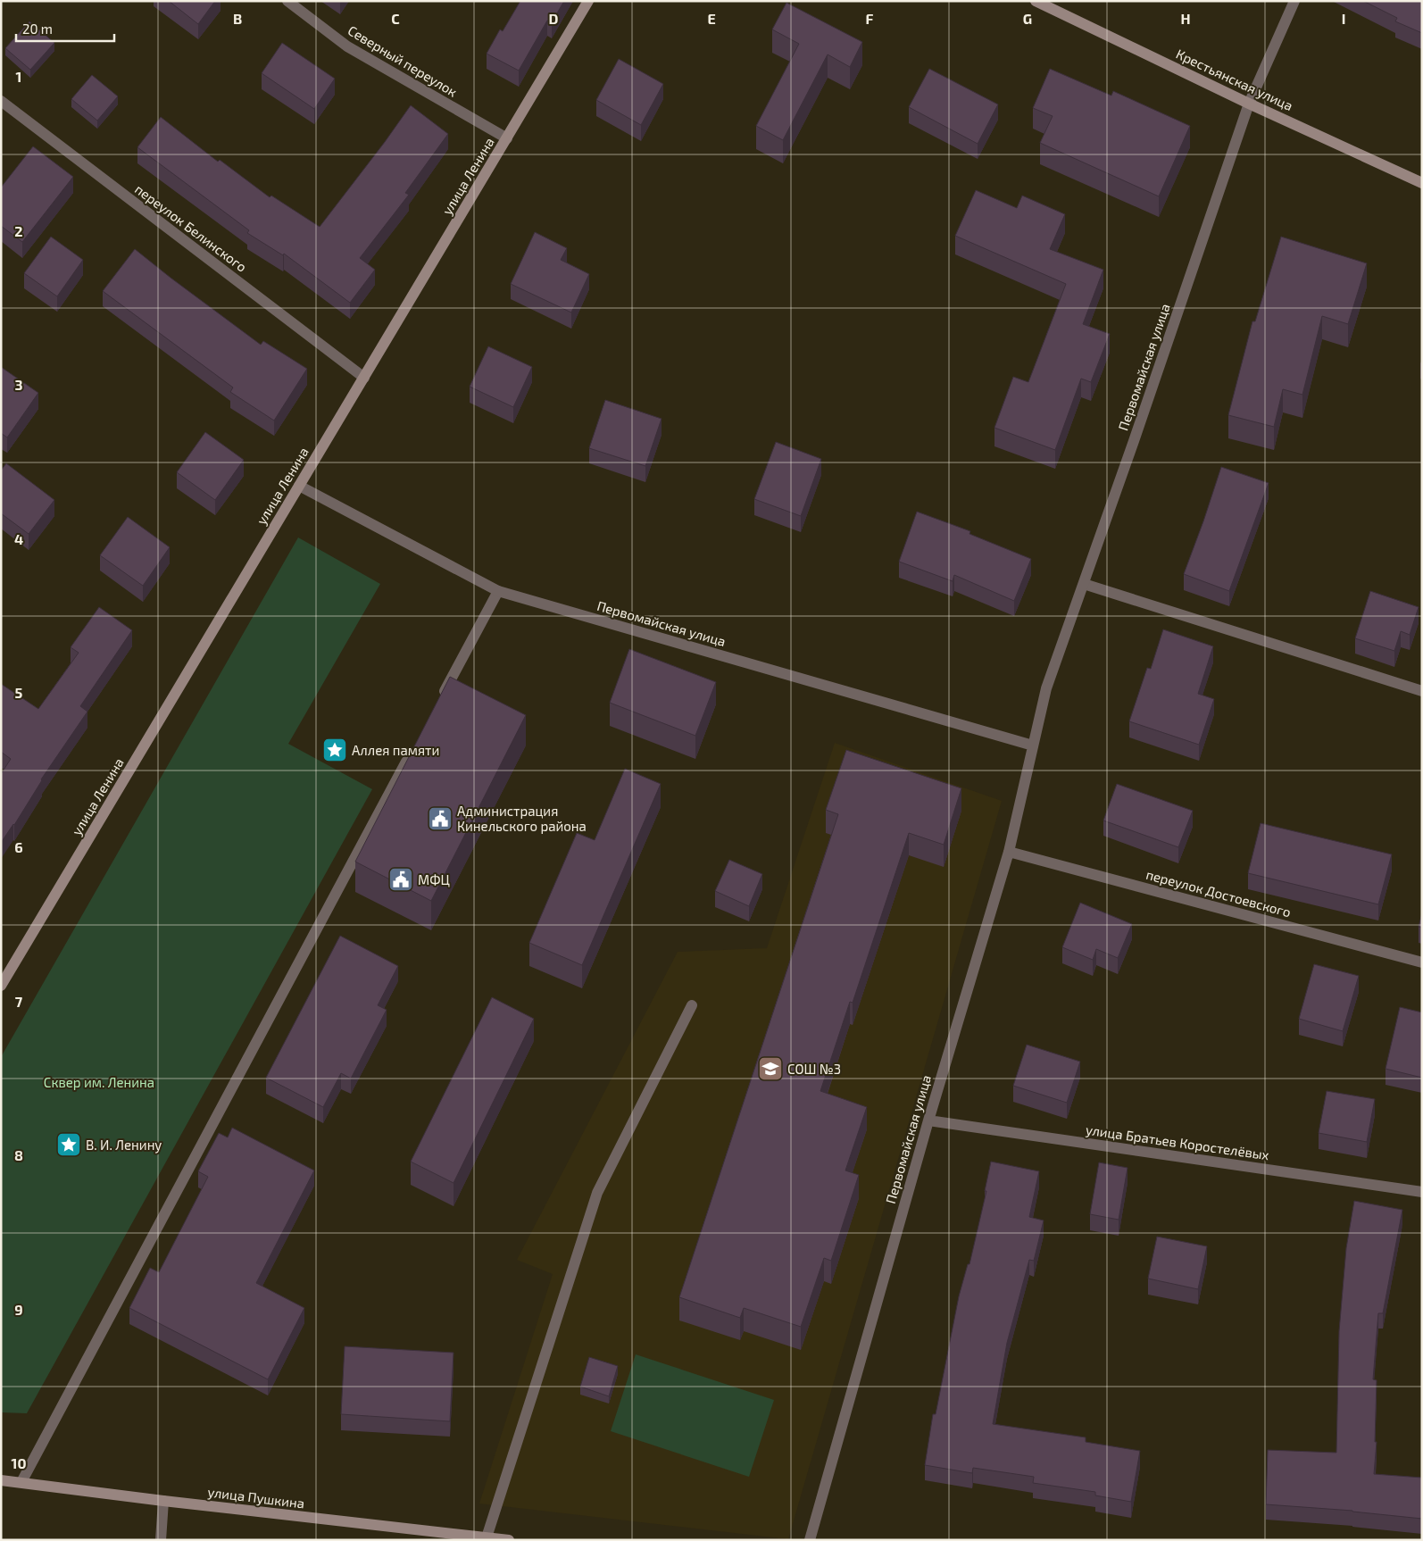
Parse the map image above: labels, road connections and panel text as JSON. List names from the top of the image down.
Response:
{
  "streets": {
    "street": [
      "Северный переулок",
      "Крестьянская улица",
      "улица Ленина",
      "переулок Белинского",
      "Первомайская улица",
      "переулок Достоевского",
      "улица Братьев Коростелёвых",
      "улица Пушкина"
    ]
  },
  "crossings": [
    ["Северный переулок", "улица Ленина"],
    ["Крестьянская улица", "Первомайская улица"],
    ["улица Ленина", "переулок Белинского"],
    ["улица Ленина", "Первомайская улица"],
    ["Первомайская улица", "переулок Достоевского"],
    ["Первомайская улица", "улица Братьев Коростелёвых"]
  ],
  "parks": ["Сквер им. Ленина"],
  "places": {
    "place": ["Аллея памяти", "В. И. Ленину"],
    "public building": ["Администрация Кинельского района", "МФЦ"],
    "school or university": ["СОШ №3"]
  },
  "scale_bar": "20 m",
  "grid": {
    "columns": [
      "B",
      "C",
      "D",
      "E",
      "F",
      "G",
      "H",
      "I"
    ],
    "rows": [
      "1",
      "2",
      "3",
      "4",
      "5",
      "6",
      "7",
      "8",
      "9",
      "10"
    ]
  }
}
